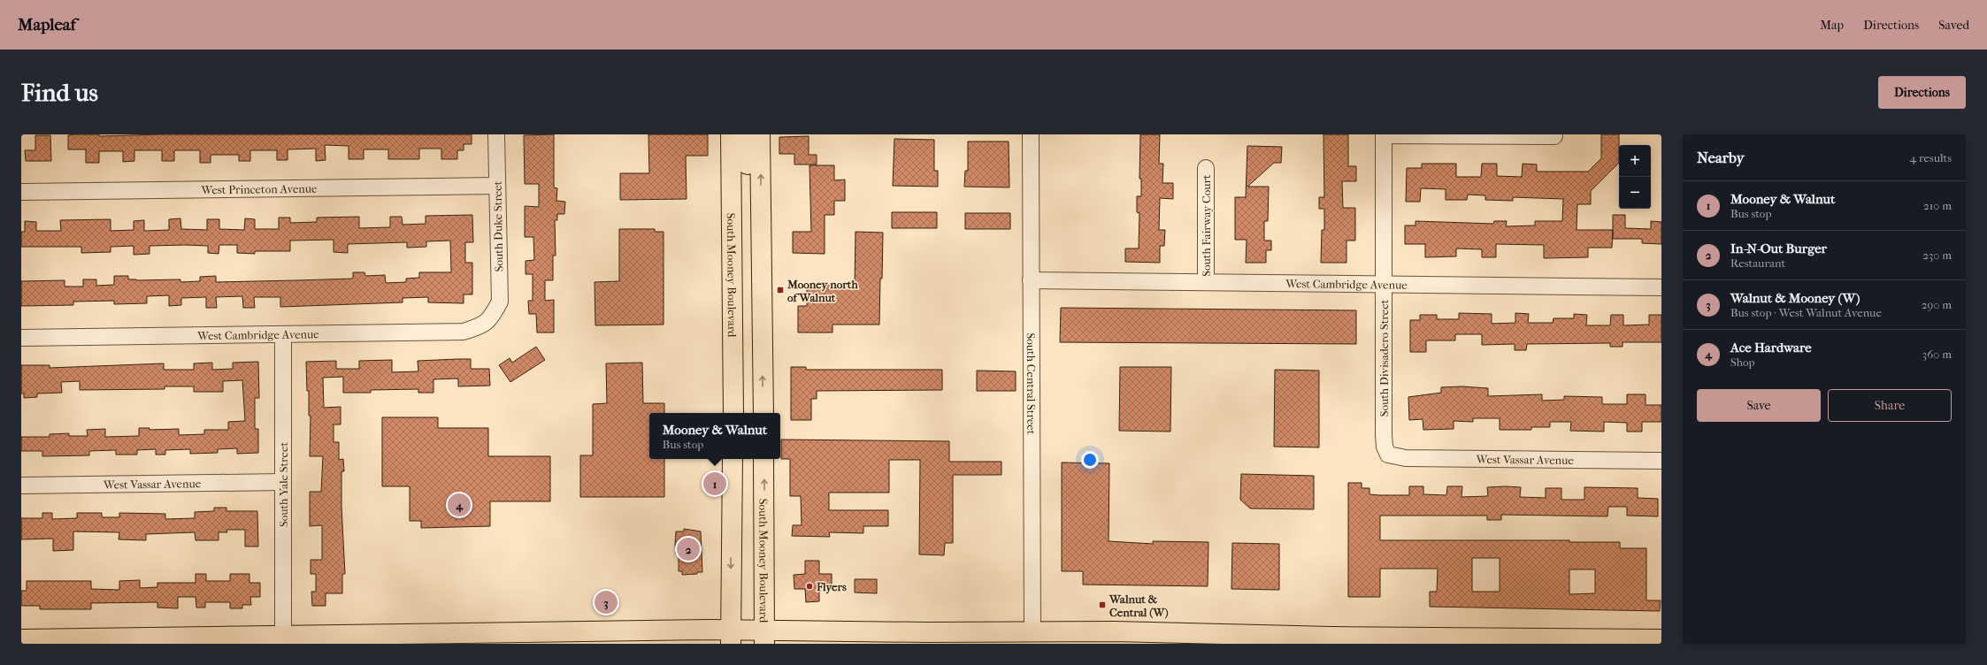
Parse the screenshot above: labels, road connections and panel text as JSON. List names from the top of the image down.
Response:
{
  "streets": {
    "main road": ["South Mooney Boulevard"],
    "street": [
      "West Princeton Avenue",
      "South Fairway Court",
      "South Duke Street",
      "West Cambridge Avenue",
      "South Divisadero Street",
      "South Central Street",
      "West Vassar Avenue",
      "South Yale Street"
    ]
  },
  "crossings": [
    ["West Princeton Avenue", "South Duke Street"],
    ["South Fairway Court", "West Cambridge Avenue"],
    ["South Duke Street", "West Cambridge Avenue"],
    ["West Cambridge Avenue", "South Divisadero Street"],
    ["West Cambridge Avenue", "South Central Street"],
    ["West Cambridge Avenue", "South Yale Street"],
    ["South Divisadero Street", "West Vassar Avenue"],
    ["West Vassar Avenue", "South Yale Street"]
  ],
  "places": {
    "transit": ["Mooney north of Walnut", "Walnut & Central (W)"],
    "other": ["Flyers"]
  },
  "page": {
    "header": "Mapleaf",
    "nav": ["Map", "Directions", "Saved"],
    "buttons": [
      "Directions",
      ["Save", "Share"]
    ],
    "title": "Find us",
    "heading": ["Nearby", "4 results"],
    "map_buttons": ["+", "−"],
    "list": [
      {
        "mark": "1",
        "name": "Mooney & Walnut",
        "note": "Bus stop",
        "value": "210 m"
      },
      {
        "mark": "2",
        "name": "In-N-Out Burger",
        "note": "Restaurant",
        "value": "230 m"
      },
      {
        "mark": "3",
        "name": "Walnut & Mooney (W)",
        "note": "Bus stop · West Walnut Avenue",
        "value": "290 m"
      },
      {
        "mark": "4",
        "name": "Ace Hardware",
        "note": "Shop",
        "value": "360 m"
      }
    ],
    "popup": ["Mooney & Walnut", "Bus stop"],
    "pins": [
      "1",
      "4",
      "2",
      "3"
    ]
  }
}
